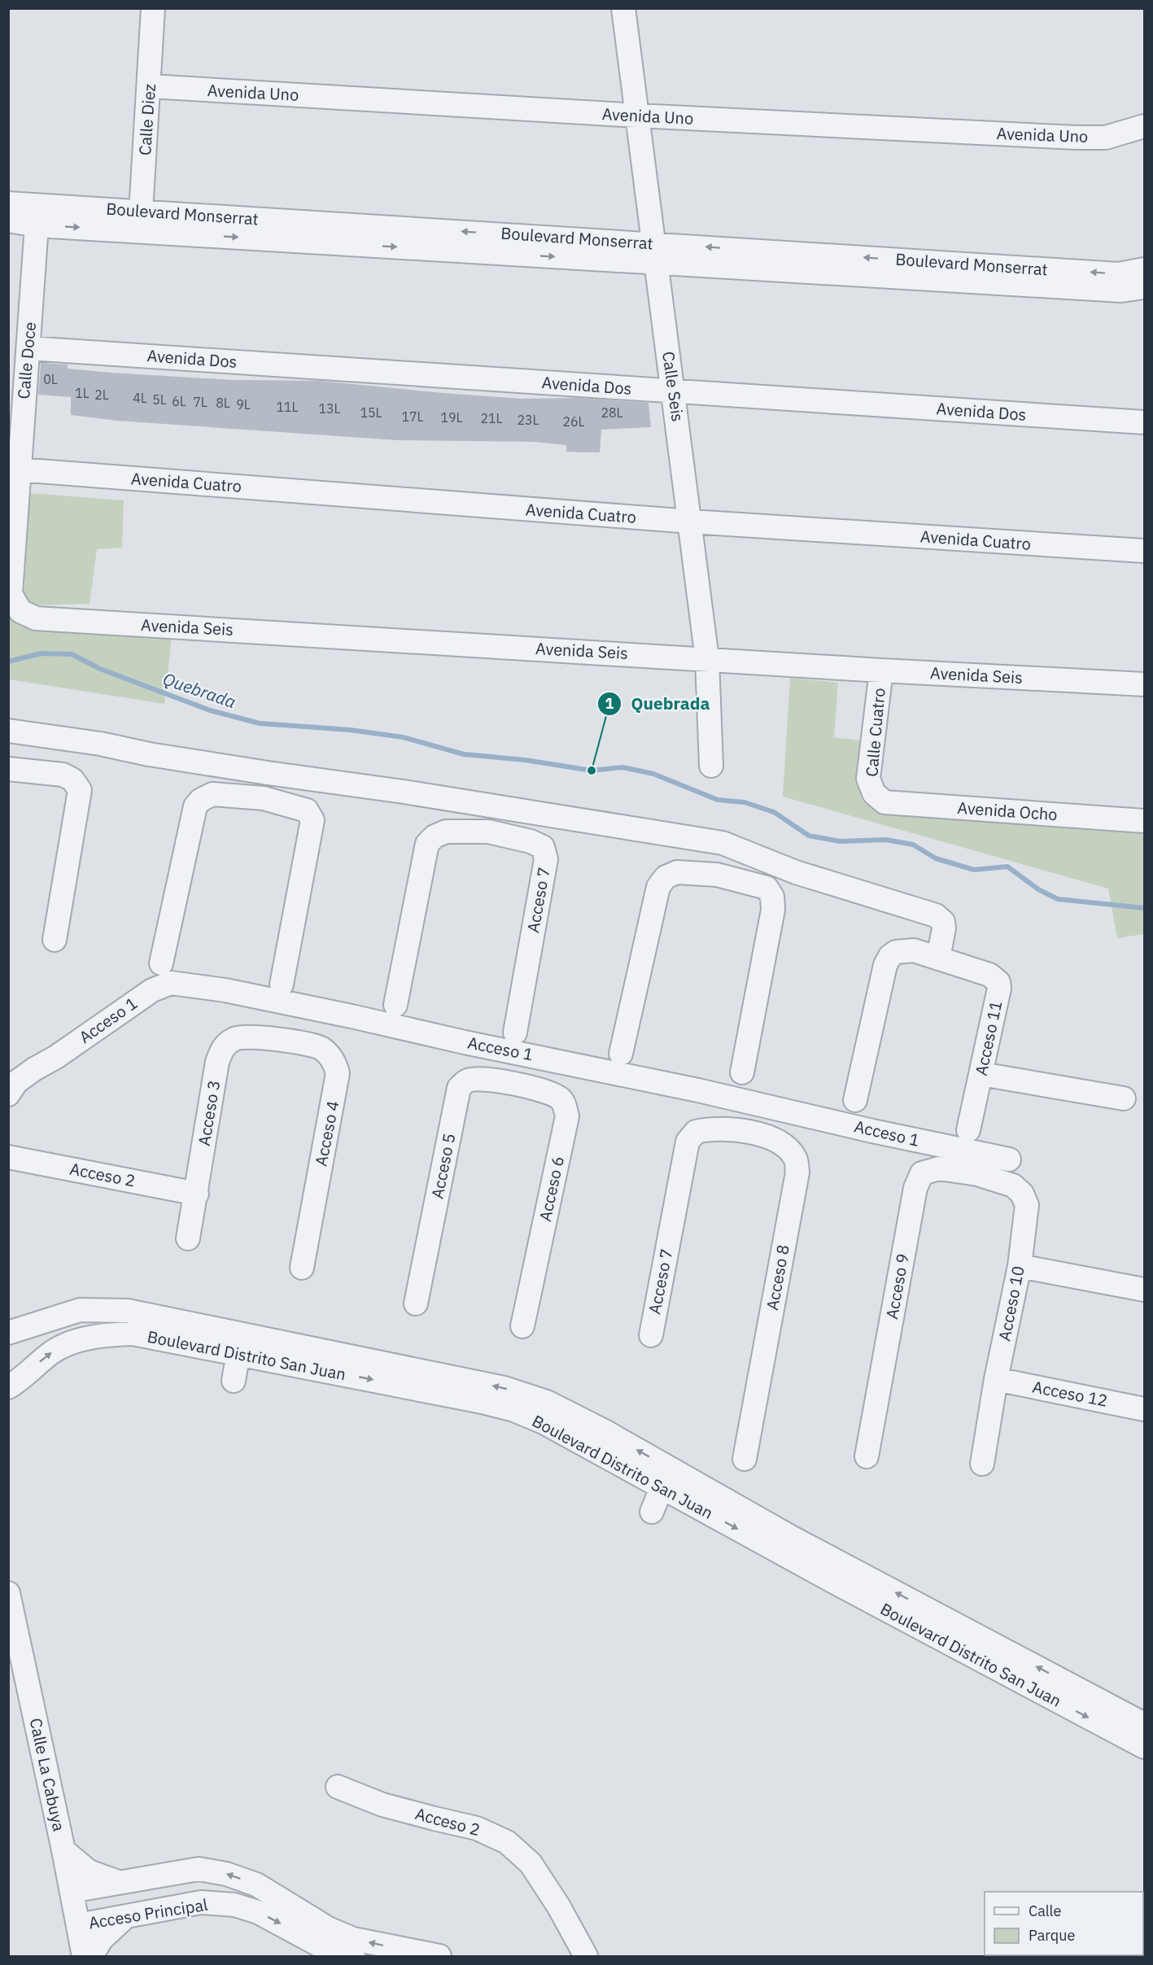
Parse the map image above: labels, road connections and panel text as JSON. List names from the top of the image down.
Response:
{
  "streets": {
    "street": [
      "Avenida Uno",
      "Calle Diez",
      "Boulevard Monserrat",
      "Avenida Dos",
      "Calle Doce",
      "Calle Seis",
      "Avenida Cuatro",
      "Avenida Seis",
      "Calle Cuatro",
      "Avenida Ocho",
      "Acceso 7",
      "Acceso 1",
      "Acceso 11",
      "Acceso 3",
      "Acceso 4",
      "Acceso 5",
      "Acceso 2",
      "Acceso 6",
      "Acceso 8",
      "Acceso 9",
      "Acceso 10",
      "Boulevard Distrito San Juan",
      "Acceso 12",
      "Calle La Cabuya",
      "Acceso Principal"
    ]
  },
  "crossings": [
    ["Avenida Uno", "Calle Diez"],
    ["Avenida Uno", "Calle Seis"],
    ["Calle Diez", "Boulevard Monserrat"],
    ["Boulevard Monserrat", "Calle Doce"],
    ["Boulevard Monserrat", "Calle Seis"],
    ["Avenida Dos", "Calle Doce"],
    ["Avenida Dos", "Calle Seis"],
    ["Calle Doce", "Avenida Cuatro"],
    ["Calle Doce", "Avenida Seis"],
    ["Calle Seis", "Avenida Cuatro"],
    ["Calle Seis", "Avenida Seis"],
    ["Avenida Seis", "Calle Cuatro"],
    ["Calle Cuatro", "Avenida Ocho"],
    ["Acceso 7", "Acceso 1"],
    ["Acceso 7", "Acceso 8"],
    ["Acceso 1", "Acceso 9"],
    ["Acceso 1", "Acceso 10"],
    ["Acceso 3", "Acceso 4"],
    ["Acceso 3", "Acceso 2"],
    ["Acceso 5", "Acceso 6"],
    ["Acceso 9", "Acceso 10"],
    ["Acceso 10", "Acceso 12"],
    ["Calle La Cabuya", "Acceso Principal"]
  ],
  "water": ["Quebrada"],
  "places": ["Quebrada"],
  "house_numbers": [
    "0L",
    "1L",
    "2L",
    "4L",
    "5L",
    "6L",
    "7L",
    "8L",
    "9L",
    "11L",
    "13L",
    "15L",
    "28L",
    "17L",
    "19L",
    "21L",
    "23L",
    "26L"
  ],
  "legend": ["Calle", "Parque"]
}
